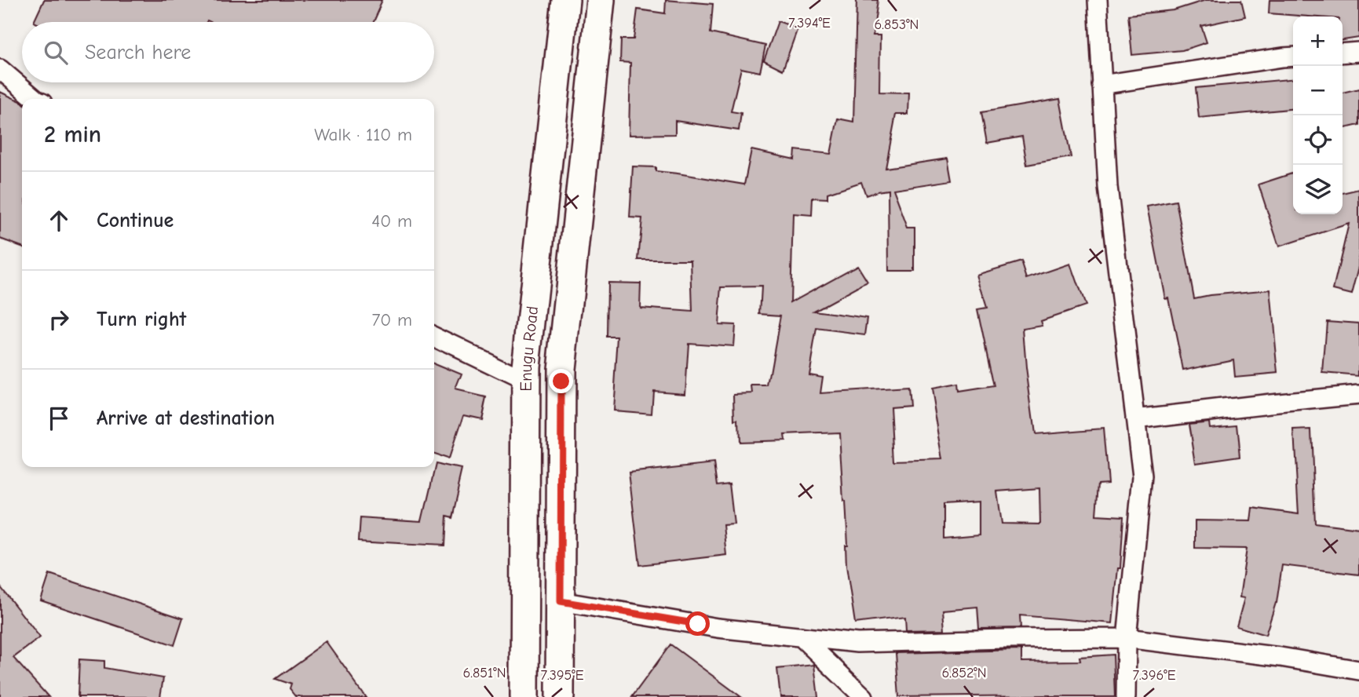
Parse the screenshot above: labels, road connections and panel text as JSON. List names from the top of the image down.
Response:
{
  "streets": {
    "main road": ["Enugu Road"]
  },
  "page": {
    "map_buttons": ["+", "−"],
    "search": "Search here",
    "heading": ["2 min", "Walk · 110 m"],
    "list": [
      ["Continue", "40 m"],
      ["Turn right", "70 m"],
      "Arrive at destination"
    ]
  },
  "coordinates": [
    "7.394°E",
    "6.853°N",
    "6.851°N",
    "6.852°N",
    "7.395°E",
    "7.396°E"
  ]
}
